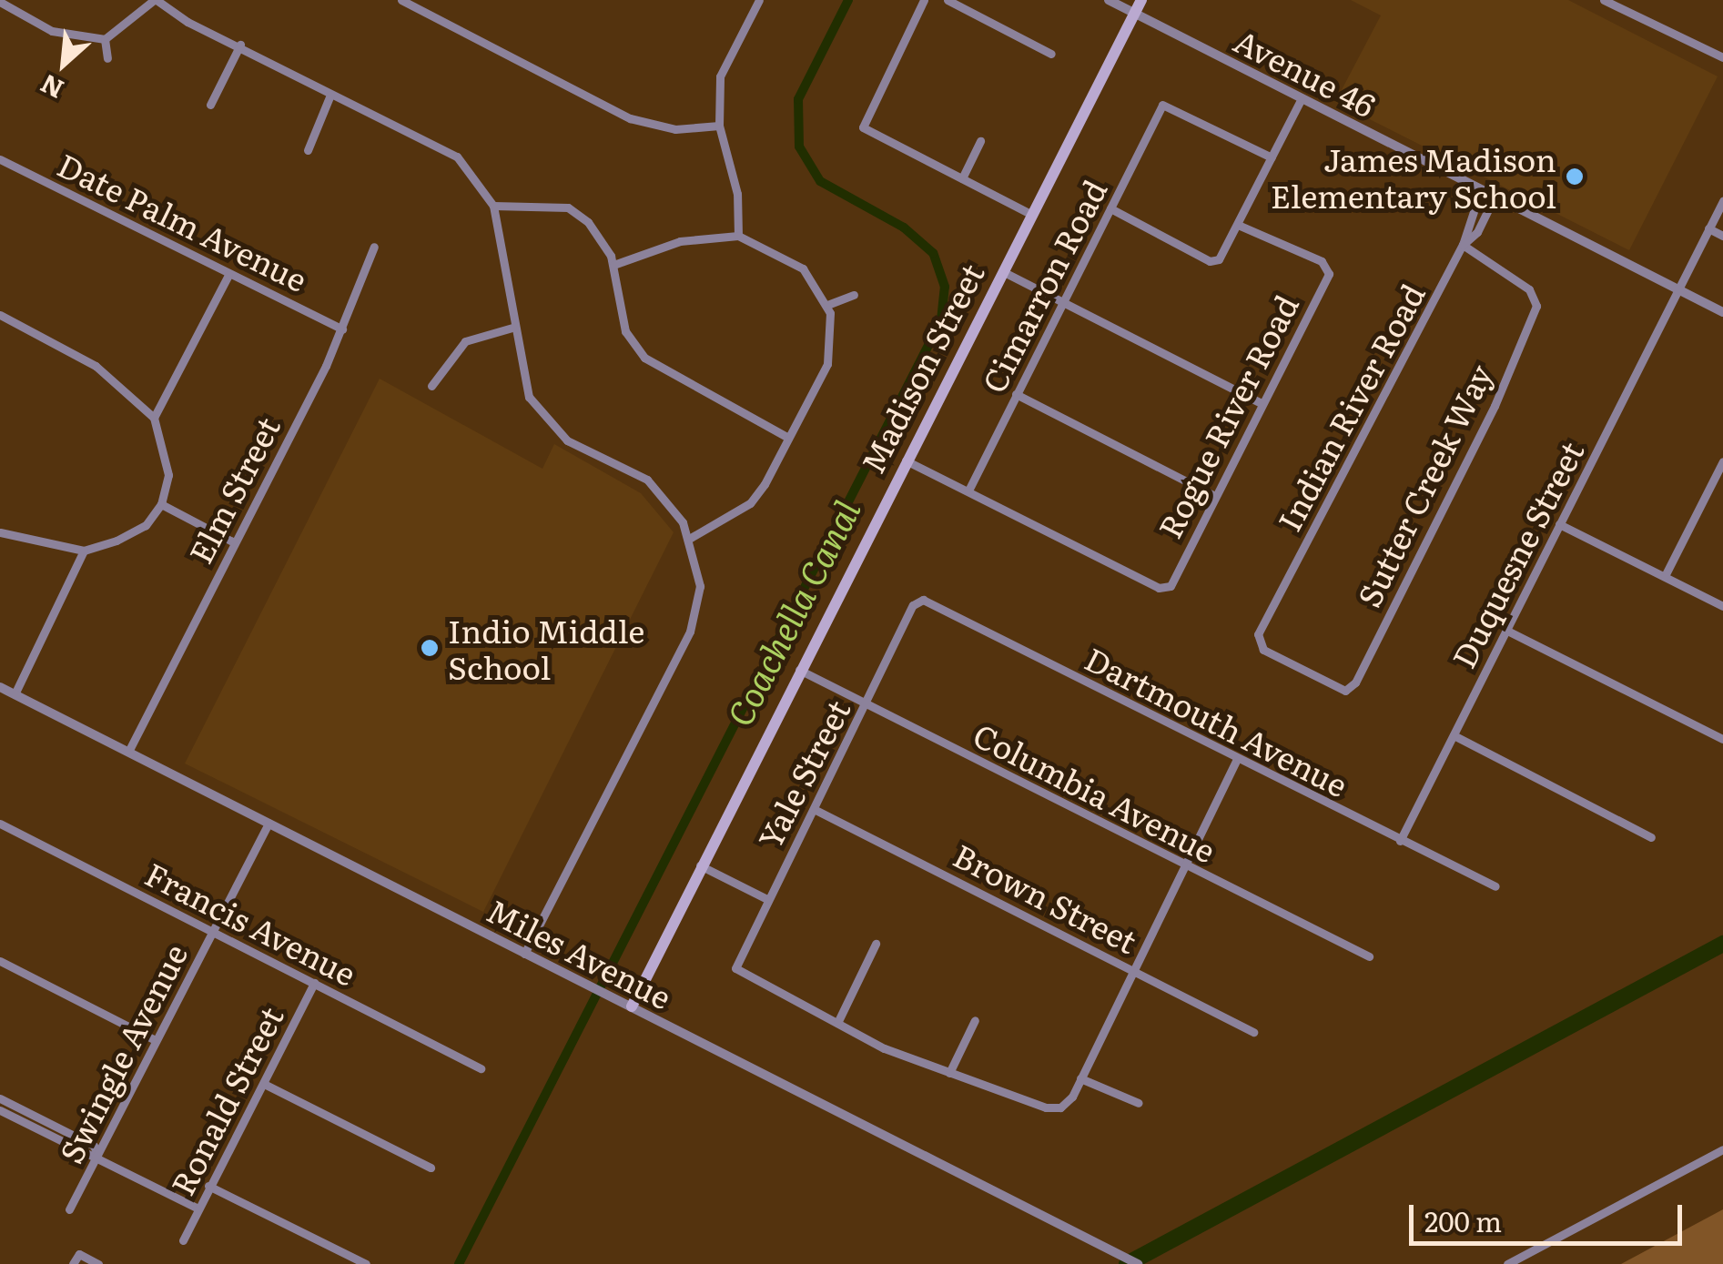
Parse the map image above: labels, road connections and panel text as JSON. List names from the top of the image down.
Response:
{
  "streets": {
    "main road": ["Madison Street"],
    "street": [
      "Avenue 46",
      "Date Palm Avenue",
      "Cimarron Road",
      "Indian River Road",
      "Rogue River Road",
      "Sutter Creek Way",
      "Elm Street",
      "Duquesne Street",
      "Dartmouth Avenue",
      "Yale Street",
      "Columbia Avenue",
      "Brown Street",
      "Francis Avenue",
      "Miles Avenue",
      "Swingle Avenue",
      "Ronald Street"
    ]
  },
  "crossings": [
    ["Avenue 46", "Madison Street"],
    ["Avenue 46", "Indian River Road"],
    ["Avenue 46", "Duquesne Street"],
    ["Date Palm Avenue", "Elm Street"],
    ["Cimarron Road", "Rogue River Road"],
    ["Madison Street", "Columbia Avenue"],
    ["Madison Street", "Miles Avenue"],
    ["Indian River Road", "Sutter Creek Way"],
    ["Elm Street", "Miles Avenue"],
    ["Duquesne Street", "Dartmouth Avenue"],
    ["Dartmouth Avenue", "Yale Street"],
    ["Yale Street", "Columbia Avenue"],
    ["Yale Street", "Brown Street"],
    ["Francis Avenue", "Swingle Avenue"],
    ["Francis Avenue", "Ronald Street"],
    ["Miles Avenue", "Swingle Avenue"]
  ],
  "water": ["Coachella Canal"],
  "places": ["James Madison Elementary School", "Indio Middle School"],
  "scale_bar": "200 m",
  "north": "bottom left"
}
